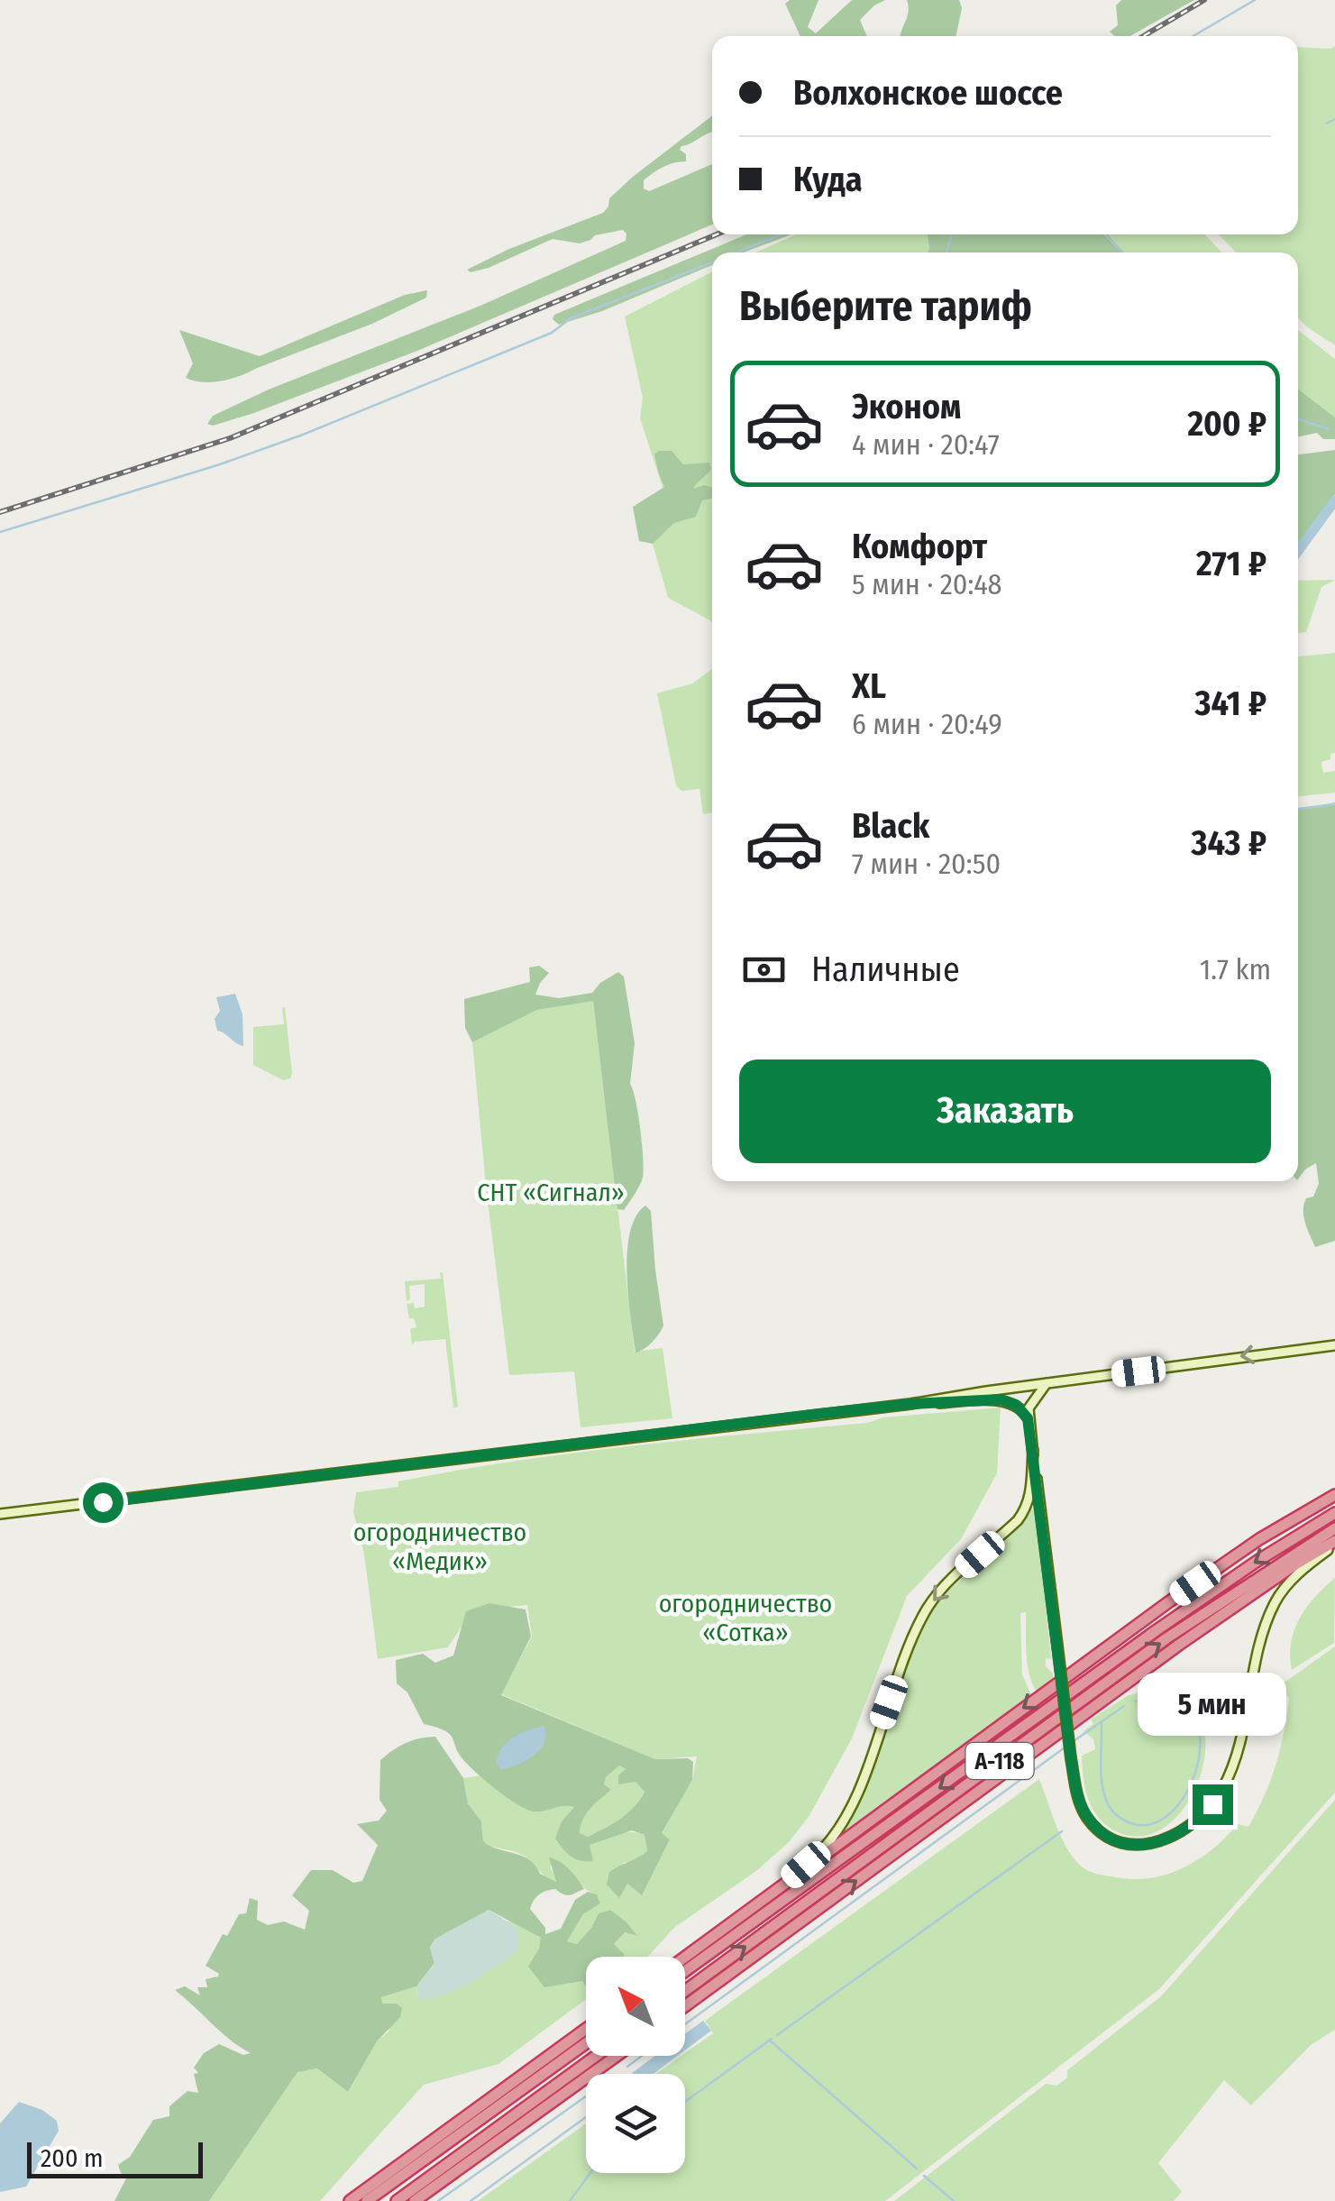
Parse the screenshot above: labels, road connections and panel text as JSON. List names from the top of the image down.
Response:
{
  "streets": {
    "highway": ["А-118"]
  },
  "parks": ["СНТ «Сигнал»", "огородничество «Медик»", "огородничество «Сотка»"],
  "scale_bar": "200 m",
  "north": "top left",
  "page": {
    "banner": ["Волхонское шоссе", "Куда"],
    "heading": "Выберите тариф",
    "list": [
      {
        "name": "Эконом",
        "note": "4 мин · 20:47",
        "value": "200 ₽"
      },
      {
        "name": "Комфорт",
        "note": "5 мин · 20:48",
        "value": "271 ₽"
      },
      {
        "name": "XL",
        "note": "6 мин · 20:49",
        "value": "341 ₽"
      },
      {
        "name": "Black",
        "note": "7 мин · 20:50",
        "value": "343 ₽"
      }
    ],
    "pay": ["Наличные", "1.7 km"],
    "buttons": "Заказать",
    "bubble": "5 мин",
    "scale": "200 m"
  }
}
